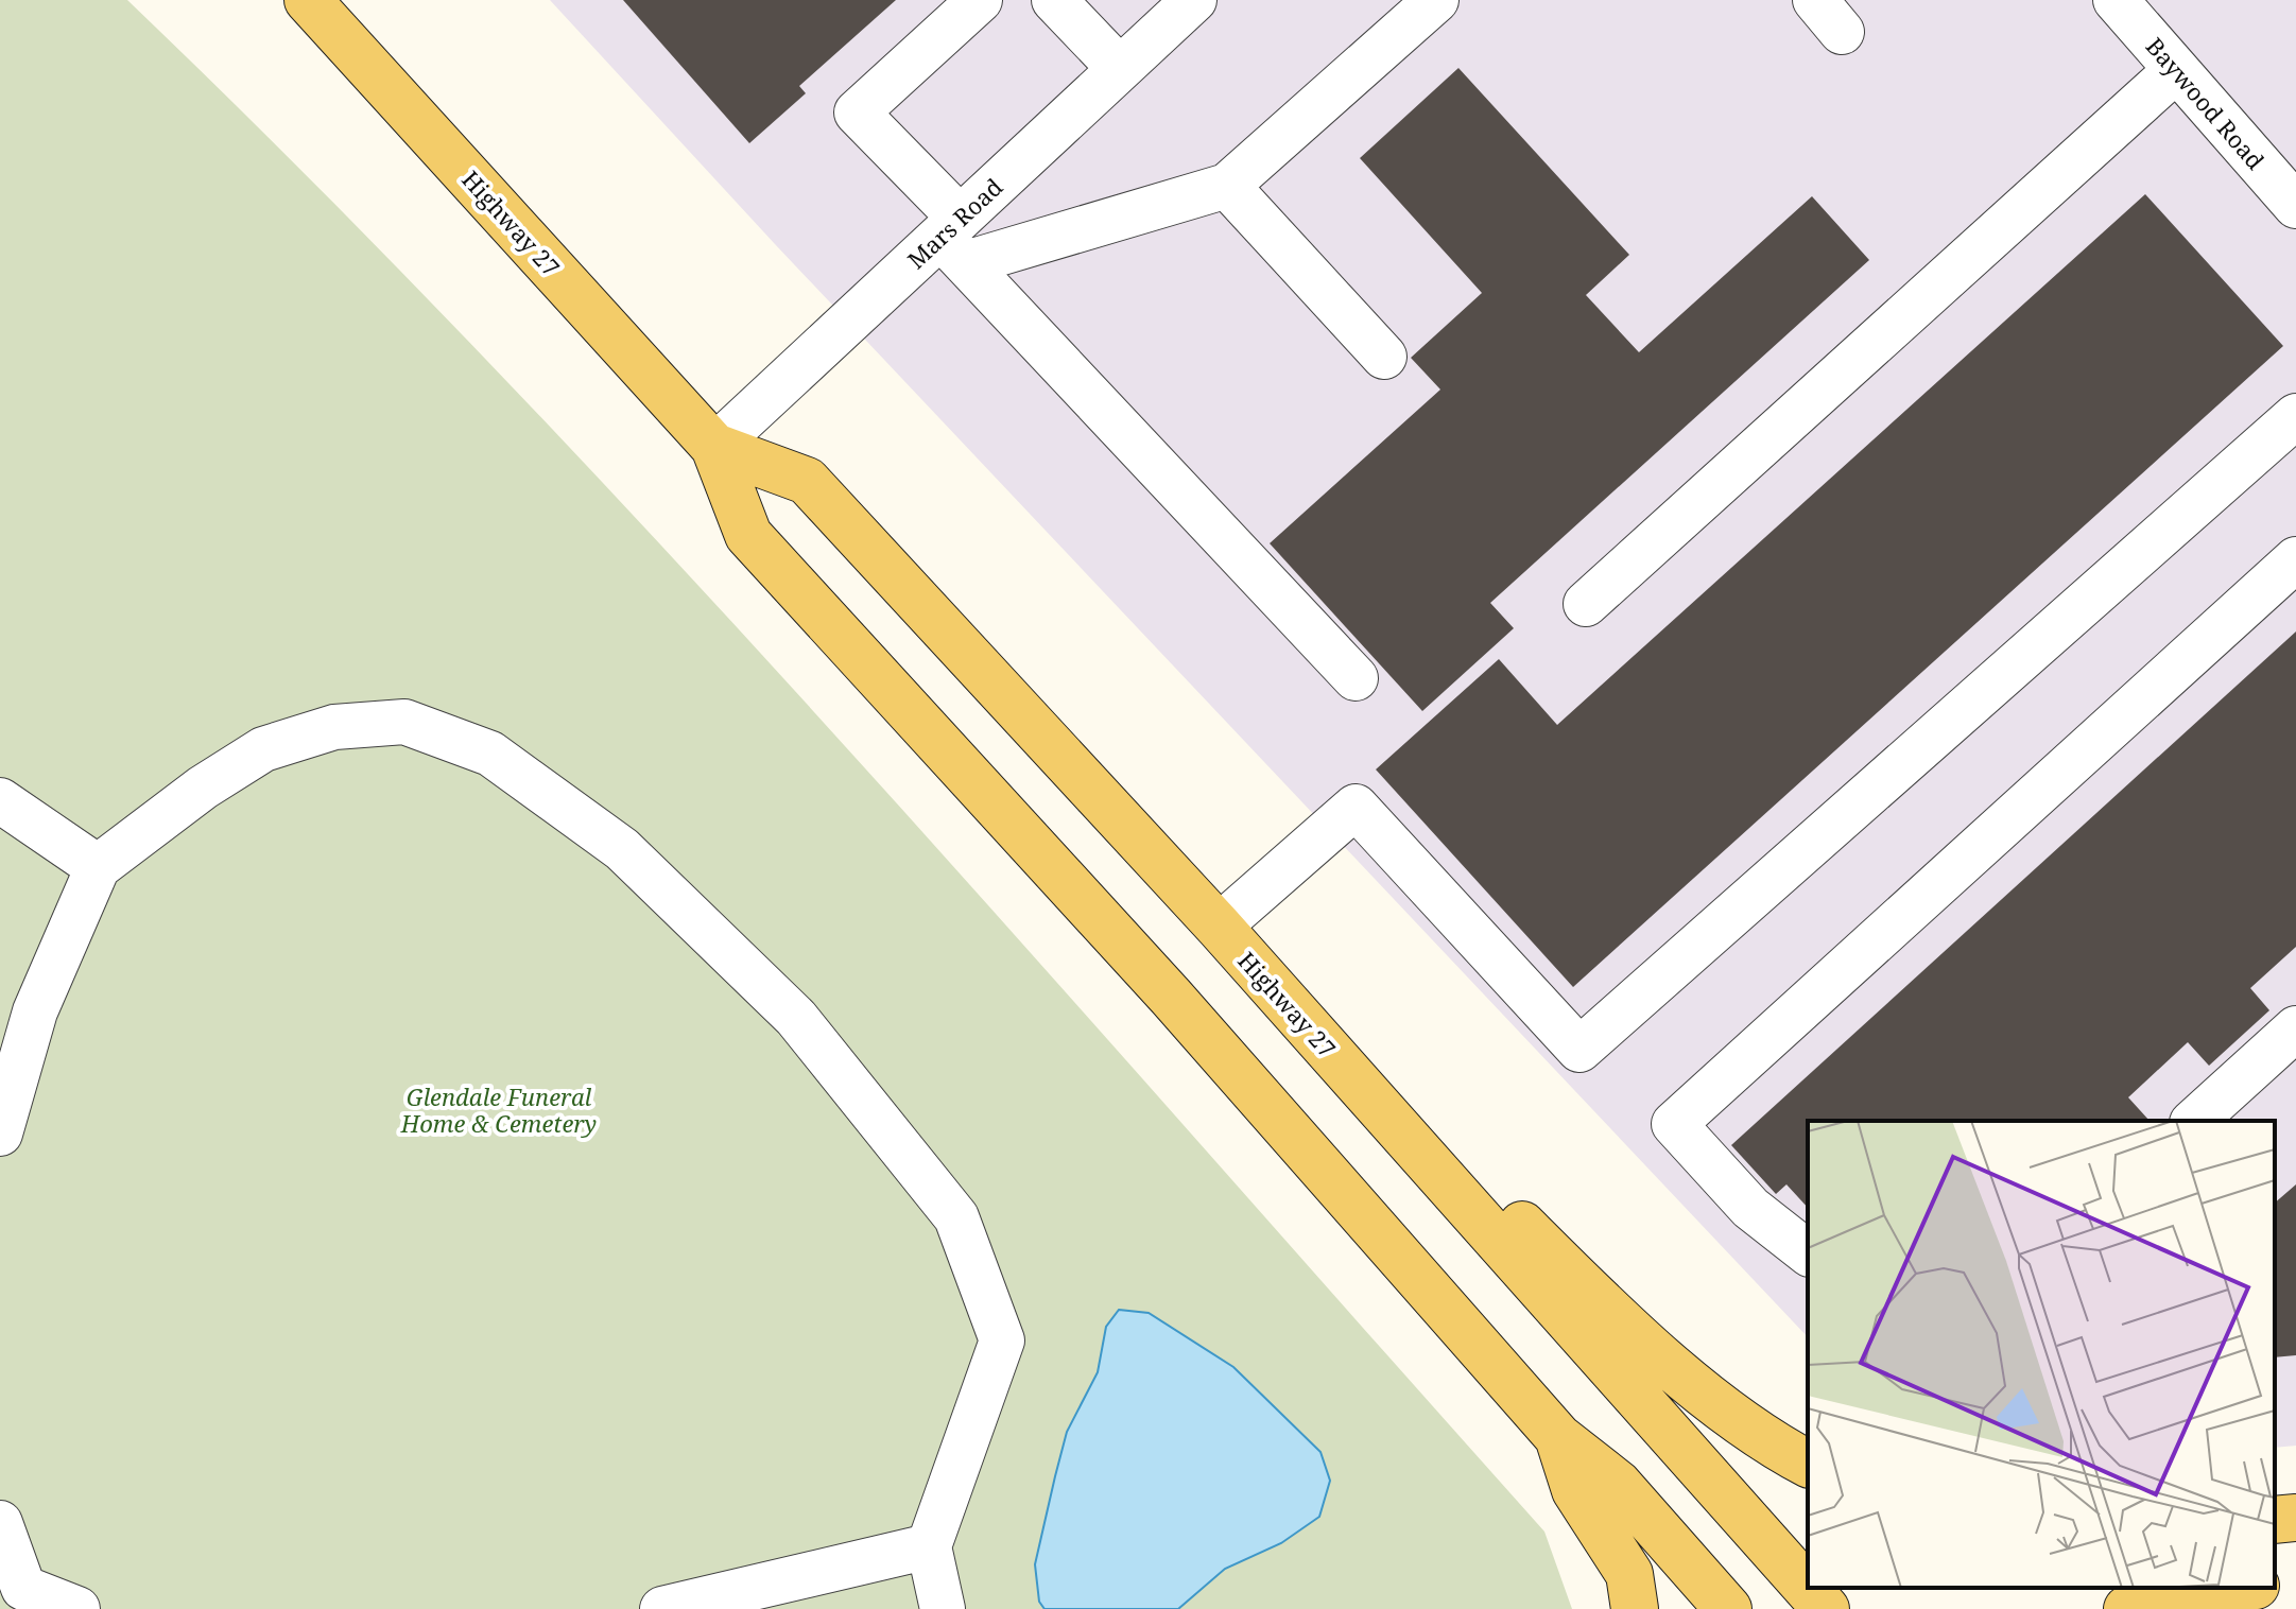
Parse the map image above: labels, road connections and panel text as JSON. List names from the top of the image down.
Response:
{
  "streets": {
    "main road": ["Highway 27"],
    "street": ["Baywood Road", "Mars Road"]
  },
  "crossings": [
    ["Highway 27", "Mars Road"]
  ],
  "parks": ["Glendale Funeral Home & Cemetery"]
}
